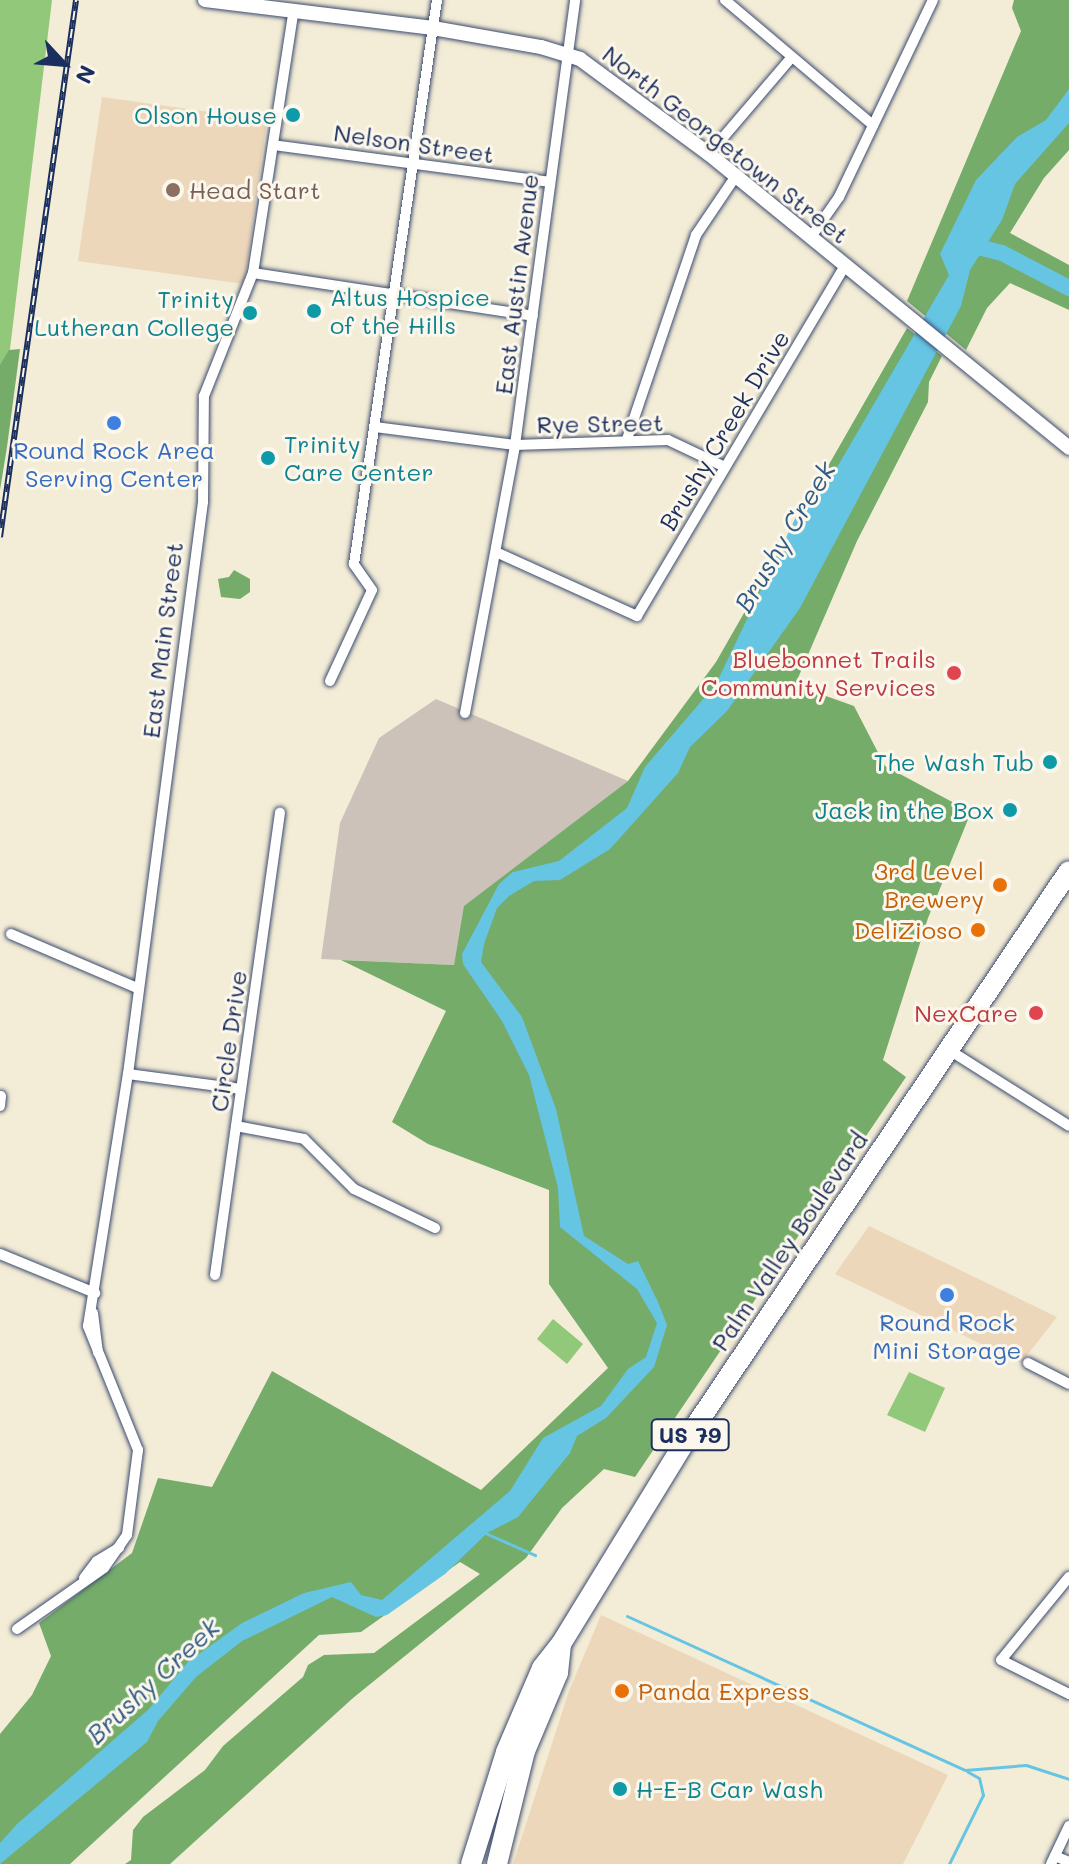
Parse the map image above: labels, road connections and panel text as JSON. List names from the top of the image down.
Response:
{
  "streets": {
    "highway": ["Palm Valley Boulevard", "US 79"],
    "street": [
      "Nelson Street",
      "North Georgetown Street",
      "East Austin Avenue",
      "Rye Street",
      "Brushy Creek Drive",
      "East Main Street",
      "Circle Drive"
    ]
  },
  "crossings": [
    ["Nelson Street", "East Austin Avenue"],
    ["Nelson Street", "East Main Street"],
    ["North Georgetown Street", "East Austin Avenue"],
    ["North Georgetown Street", "Brushy Creek Drive"],
    ["North Georgetown Street", "East Main Street"],
    ["East Austin Avenue", "Rye Street"],
    ["East Austin Avenue", "Brushy Creek Drive"],
    ["Rye Street", "Brushy Creek Drive"]
  ],
  "water": ["Brushy Creek"],
  "places": [
    "Olson House",
    "Head Start",
    "Altus Hospice of the Hills",
    "Trinity Lutheran College",
    "Round Rock Area Serving Center",
    "Trinity Care Center",
    "Bluebonnet Trails Community Services",
    "The Wash Tub",
    "Jack in the Box",
    "3rd Level Brewery",
    "DeliZioso",
    "NexCare",
    "Round Rock Mini Storage",
    "Panda Express",
    "H-E-B Car Wash"
  ],
  "north": "bottom right"
}
